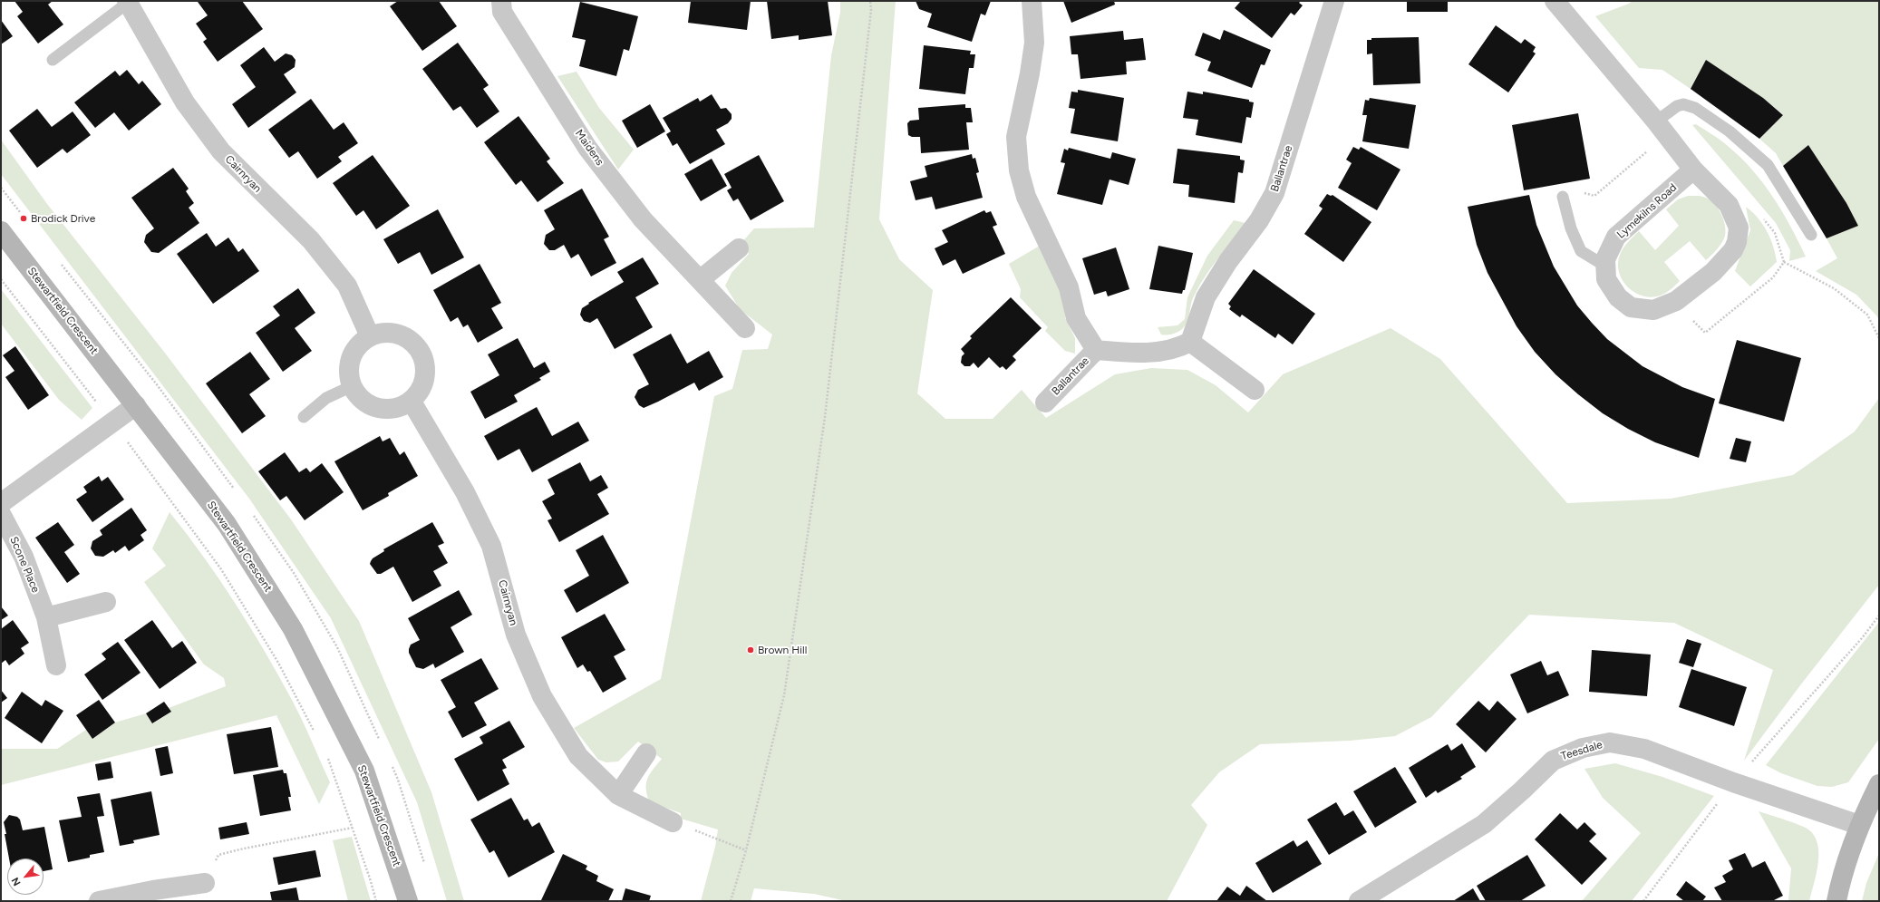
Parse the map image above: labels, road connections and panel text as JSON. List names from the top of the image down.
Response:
{
  "streets": {
    "street": [
      "Maidens",
      "Ballantrae",
      "Cairnryan",
      "Lymekilns Road",
      "Stewartfield Crescent",
      "Scone Place",
      "Teesdale"
    ]
  },
  "places": ["Brodick Drive", "Brown Hill"],
  "north": "bottom left"
}
